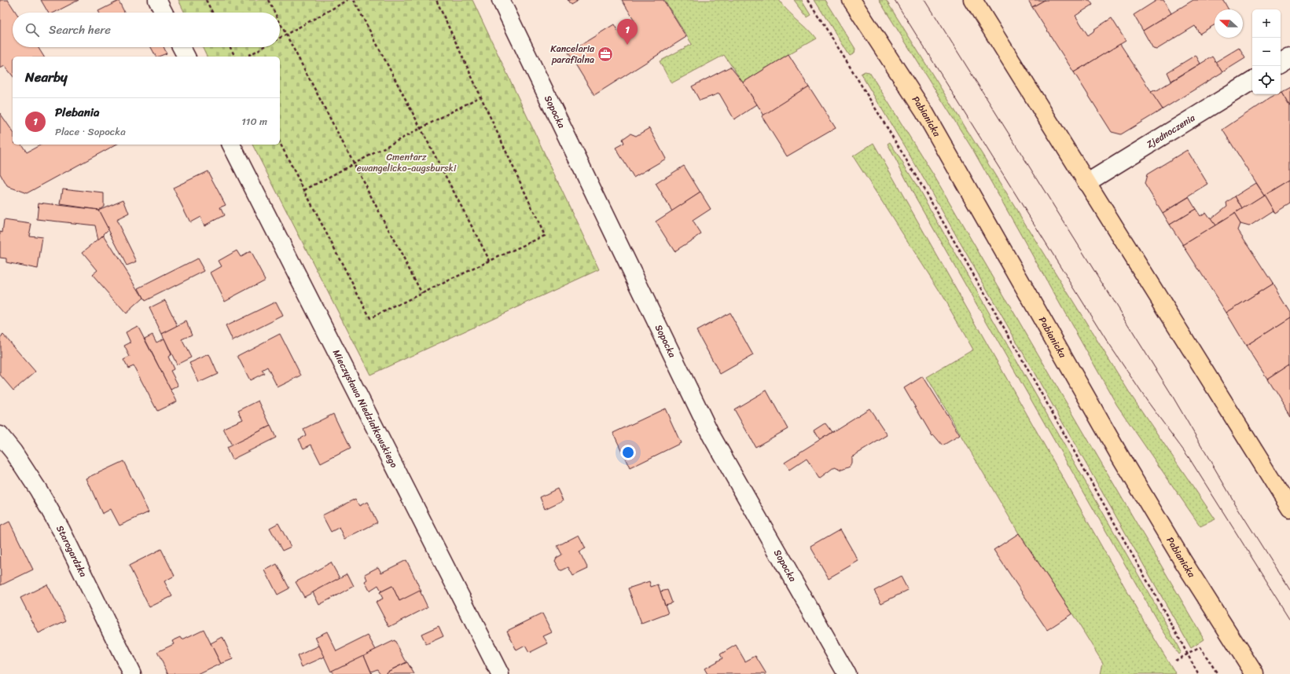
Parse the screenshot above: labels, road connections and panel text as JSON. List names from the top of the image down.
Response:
{
  "streets": {
    "main road": ["Pabianicka"],
    "street": [
      "Sopocka",
      "Zjednoczenia",
      "Mieczysława Niedziałkowskiego",
      "Starogardzka"
    ]
  },
  "parks": ["Cmentarz ewangelicko-augsburski"],
  "places": {
    "office": ["Kancelaria parafialna"]
  },
  "north": "left",
  "page": {
    "map_buttons": ["+", "−"],
    "search": "Search here",
    "pins": "1",
    "heading": "Nearby",
    "list": [
      {
        "mark": "1",
        "name": "Plebania",
        "note": "Place · Sopocka",
        "value": "110 m"
      }
    ]
  }
}
